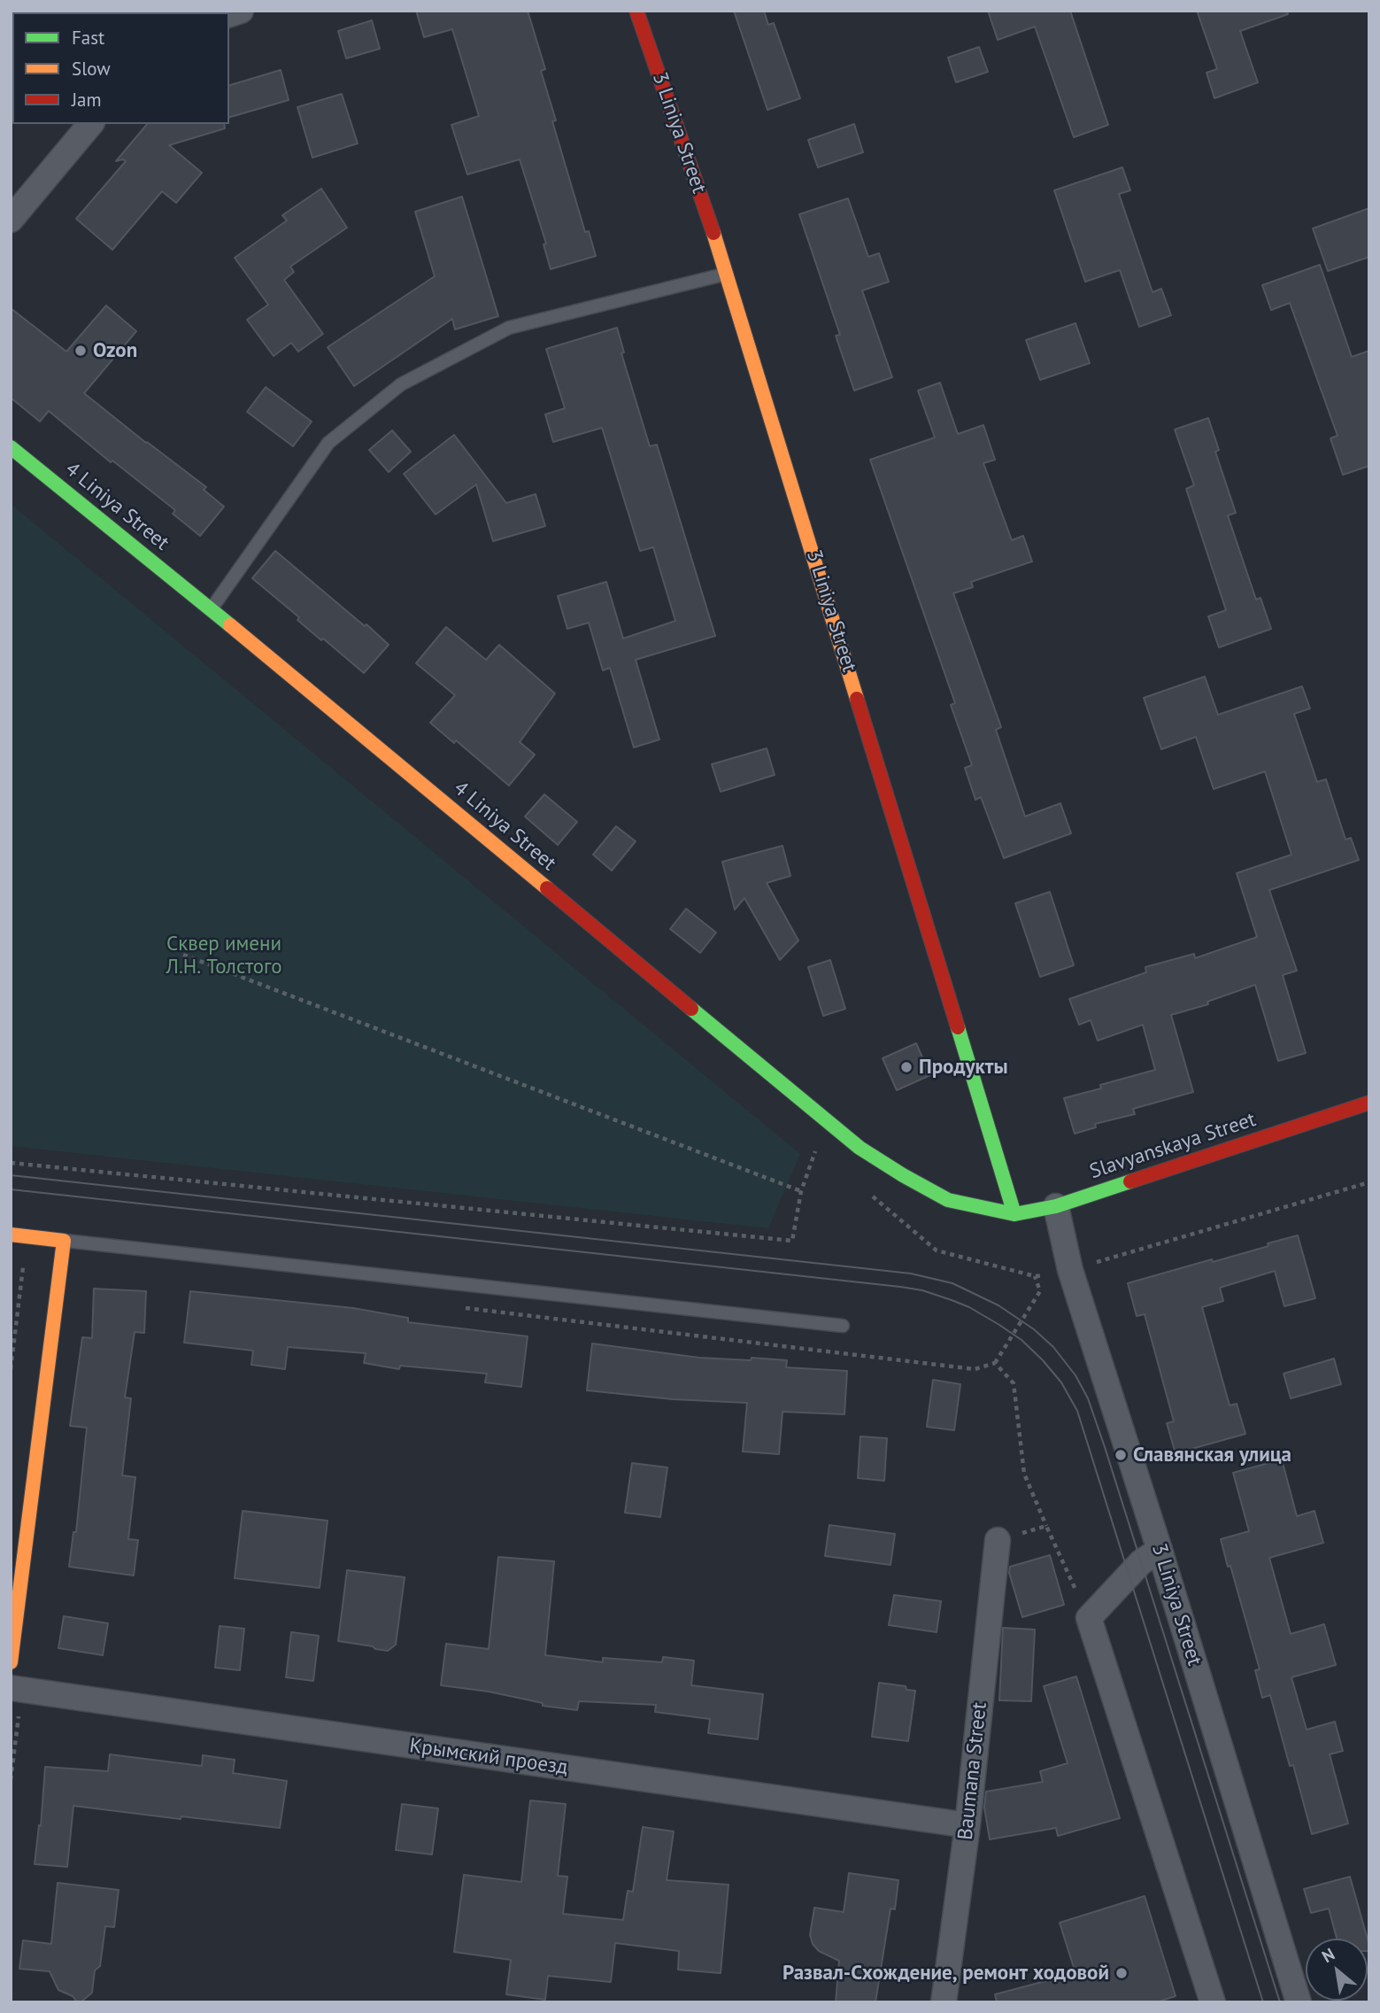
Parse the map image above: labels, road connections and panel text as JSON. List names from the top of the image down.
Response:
{
  "streets": {
    "street": [
      "3 Liniya Street",
      "4 Liniya Street",
      "Slavyanskaya Street",
      "Крымский проезд",
      "Baumana Street"
    ]
  },
  "crossings": [
    ["3 Liniya Street", "Slavyanskaya Street"],
    ["4 Liniya Street", "Slavyanskaya Street"],
    ["Крымский проезд", "Baumana Street"]
  ],
  "parks": ["Сквер имени Л.Н. Толстого"],
  "places": [
    "Ozon",
    "Продукты",
    "Славянская улица",
    "Развал-Схождение, ремонт ходовой"
  ],
  "legend": ["Fast", "Slow", "Jam"],
  "north": "top left"
}
